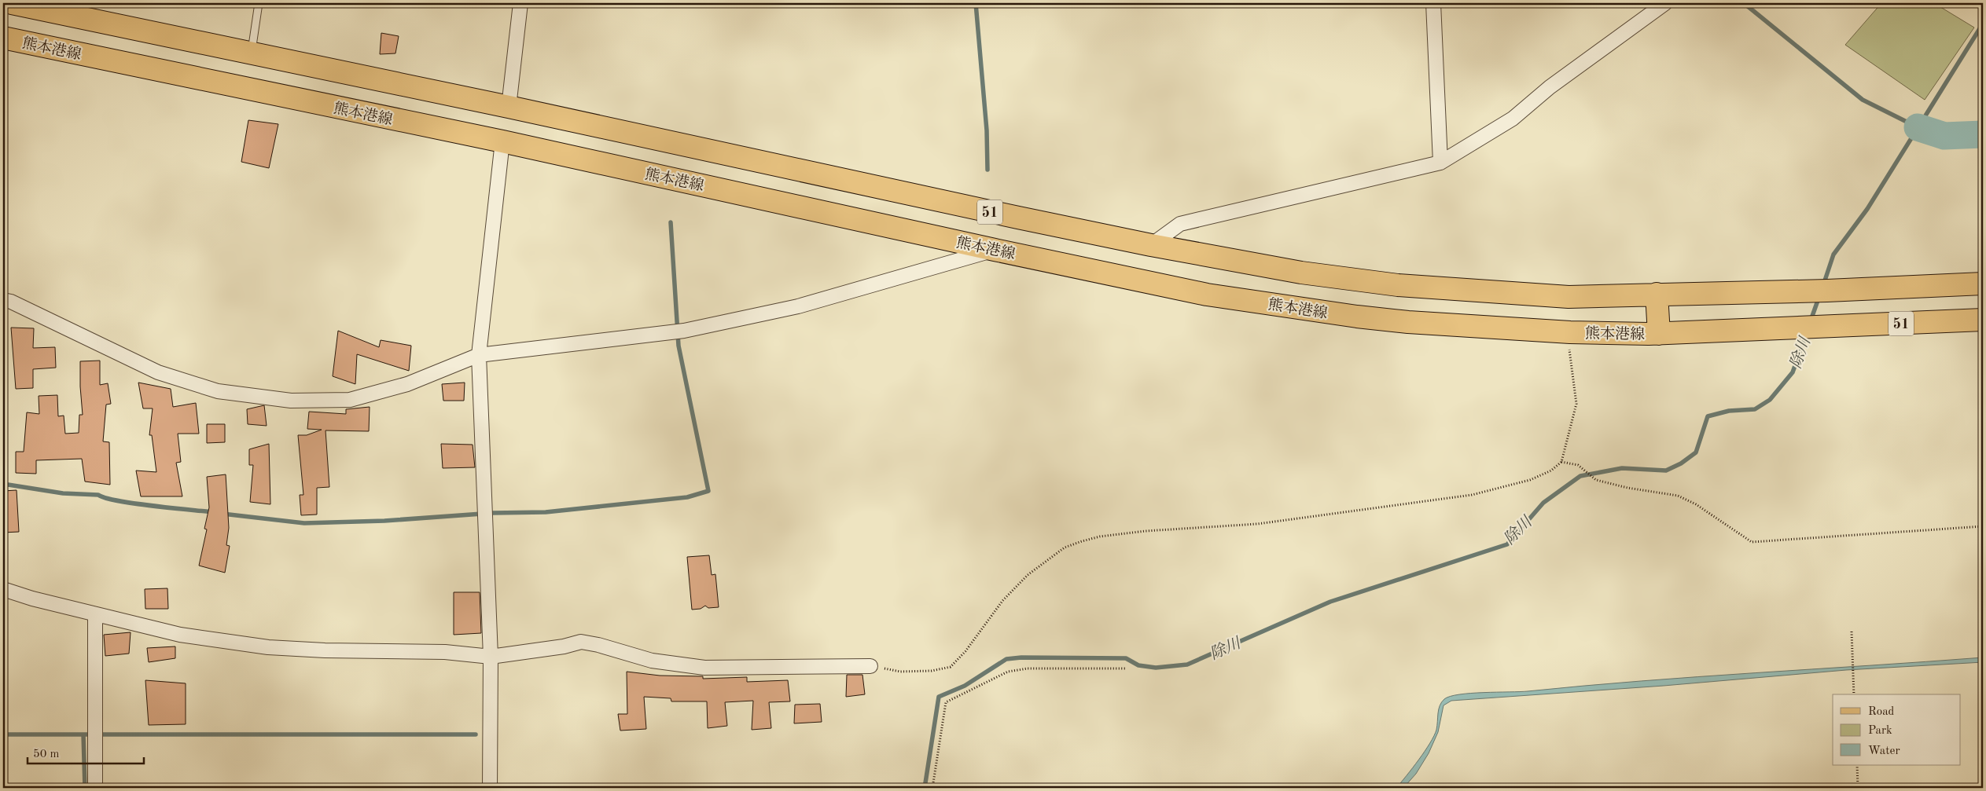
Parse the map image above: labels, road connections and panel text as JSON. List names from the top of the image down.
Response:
{
  "streets": {
    "main road": ["熊本港線", "51"]
  },
  "water": ["除川"],
  "legend": ["Road", "Park", "Water"],
  "scale_bar": "50 m"
}
